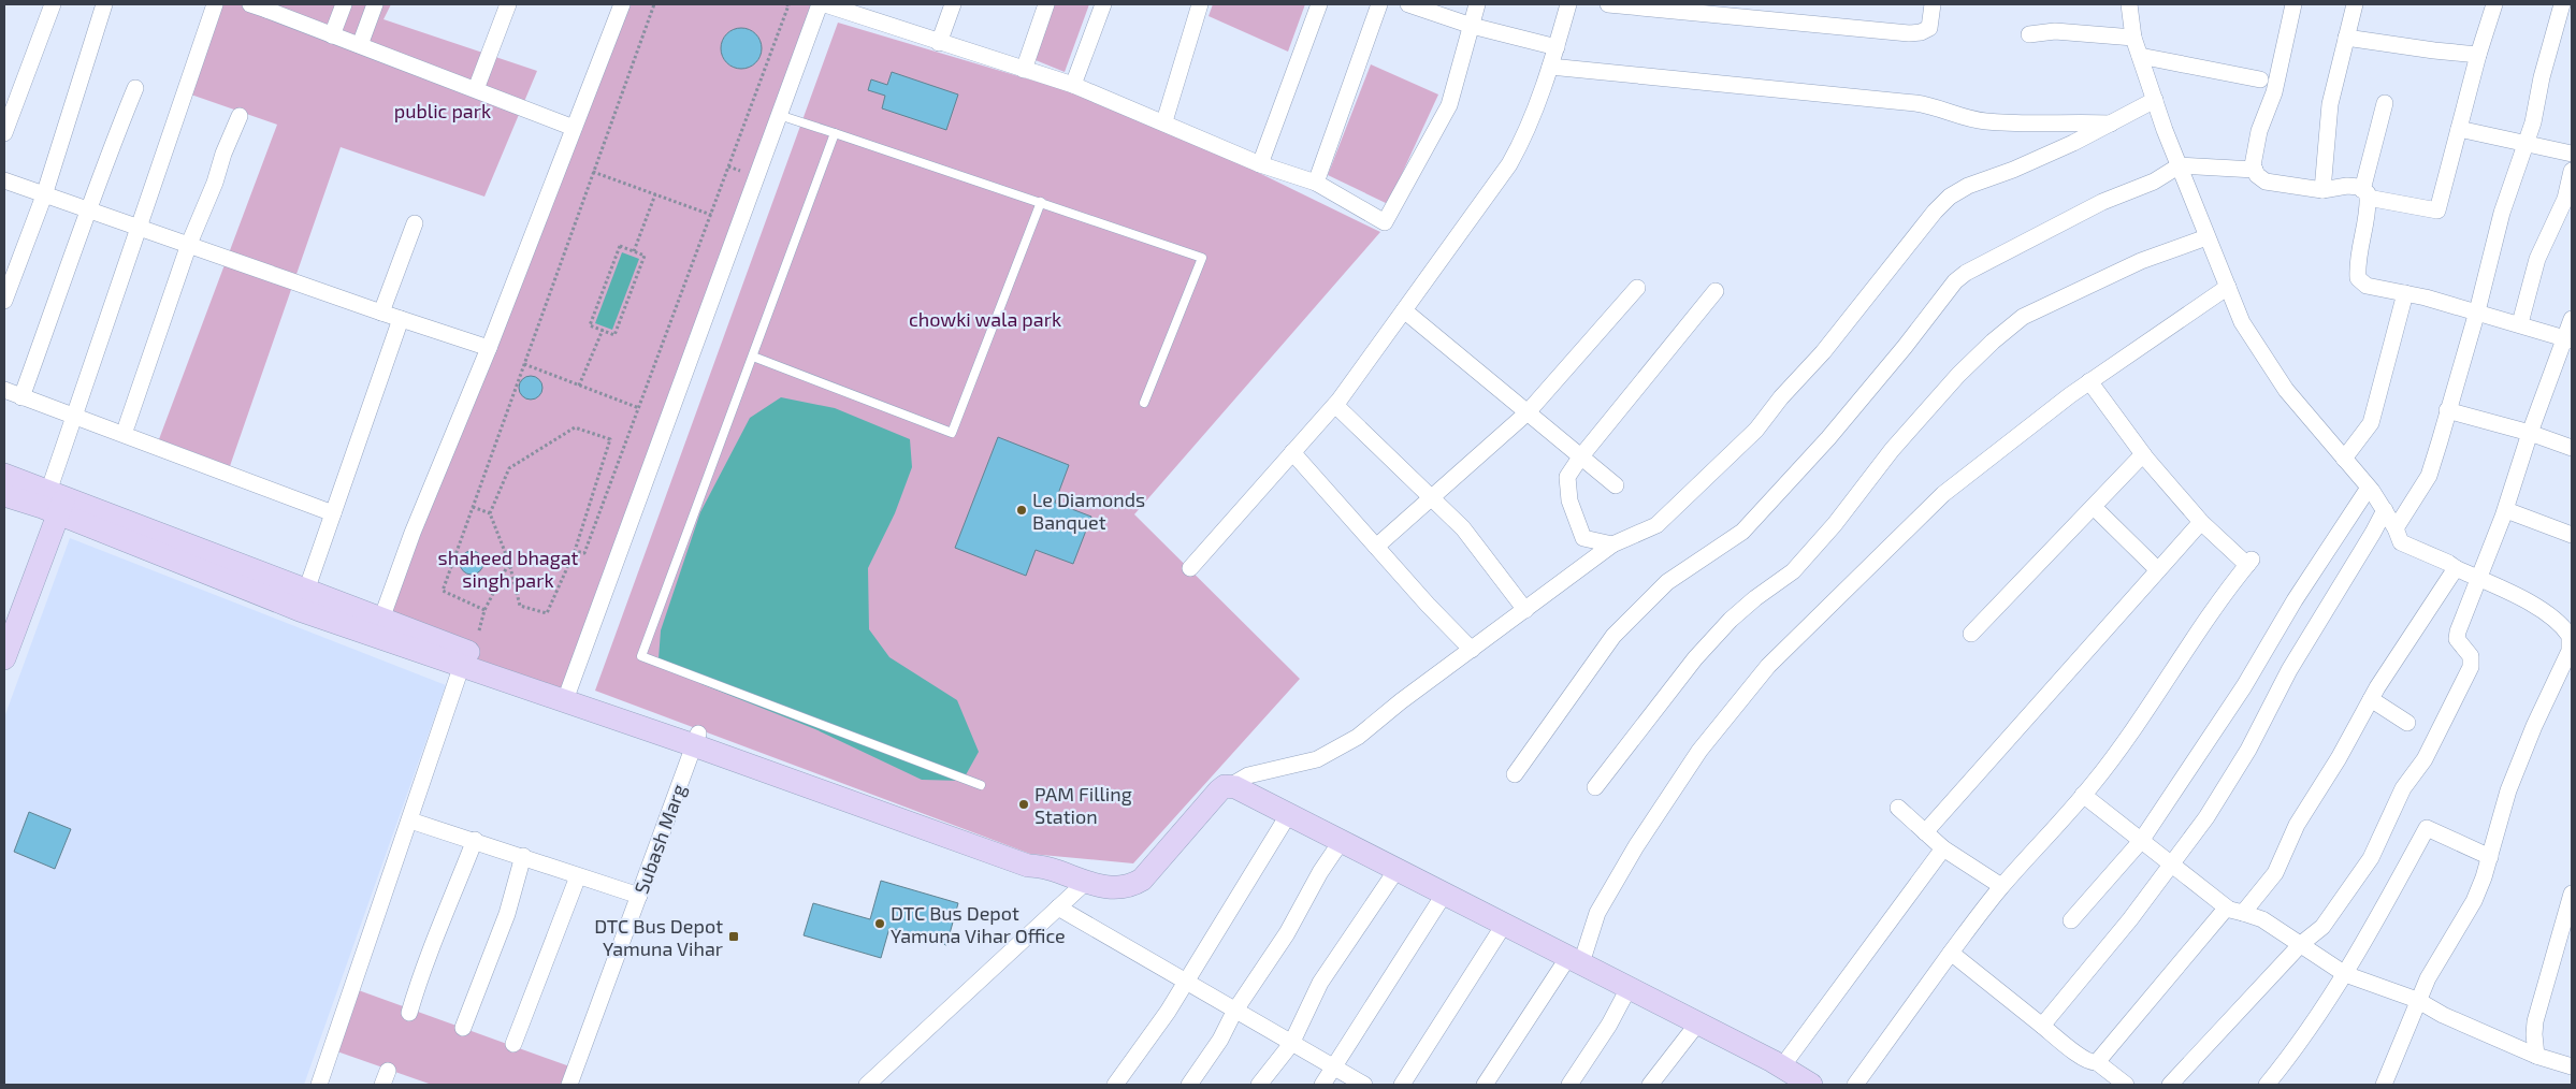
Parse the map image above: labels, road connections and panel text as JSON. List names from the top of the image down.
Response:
{
  "streets": {
    "street": ["Subash Marg"]
  },
  "parks": ["public park", "chowki wala park", "shaheed bhagat singh park"],
  "places": {
    "other": ["Le Diamonds Banquet", "PAM Filling Station", "DTC Bus Depot Yamuna Vihar Office"],
    "transit": ["DTC Bus Depot Yamuna Vihar"]
  }
}
